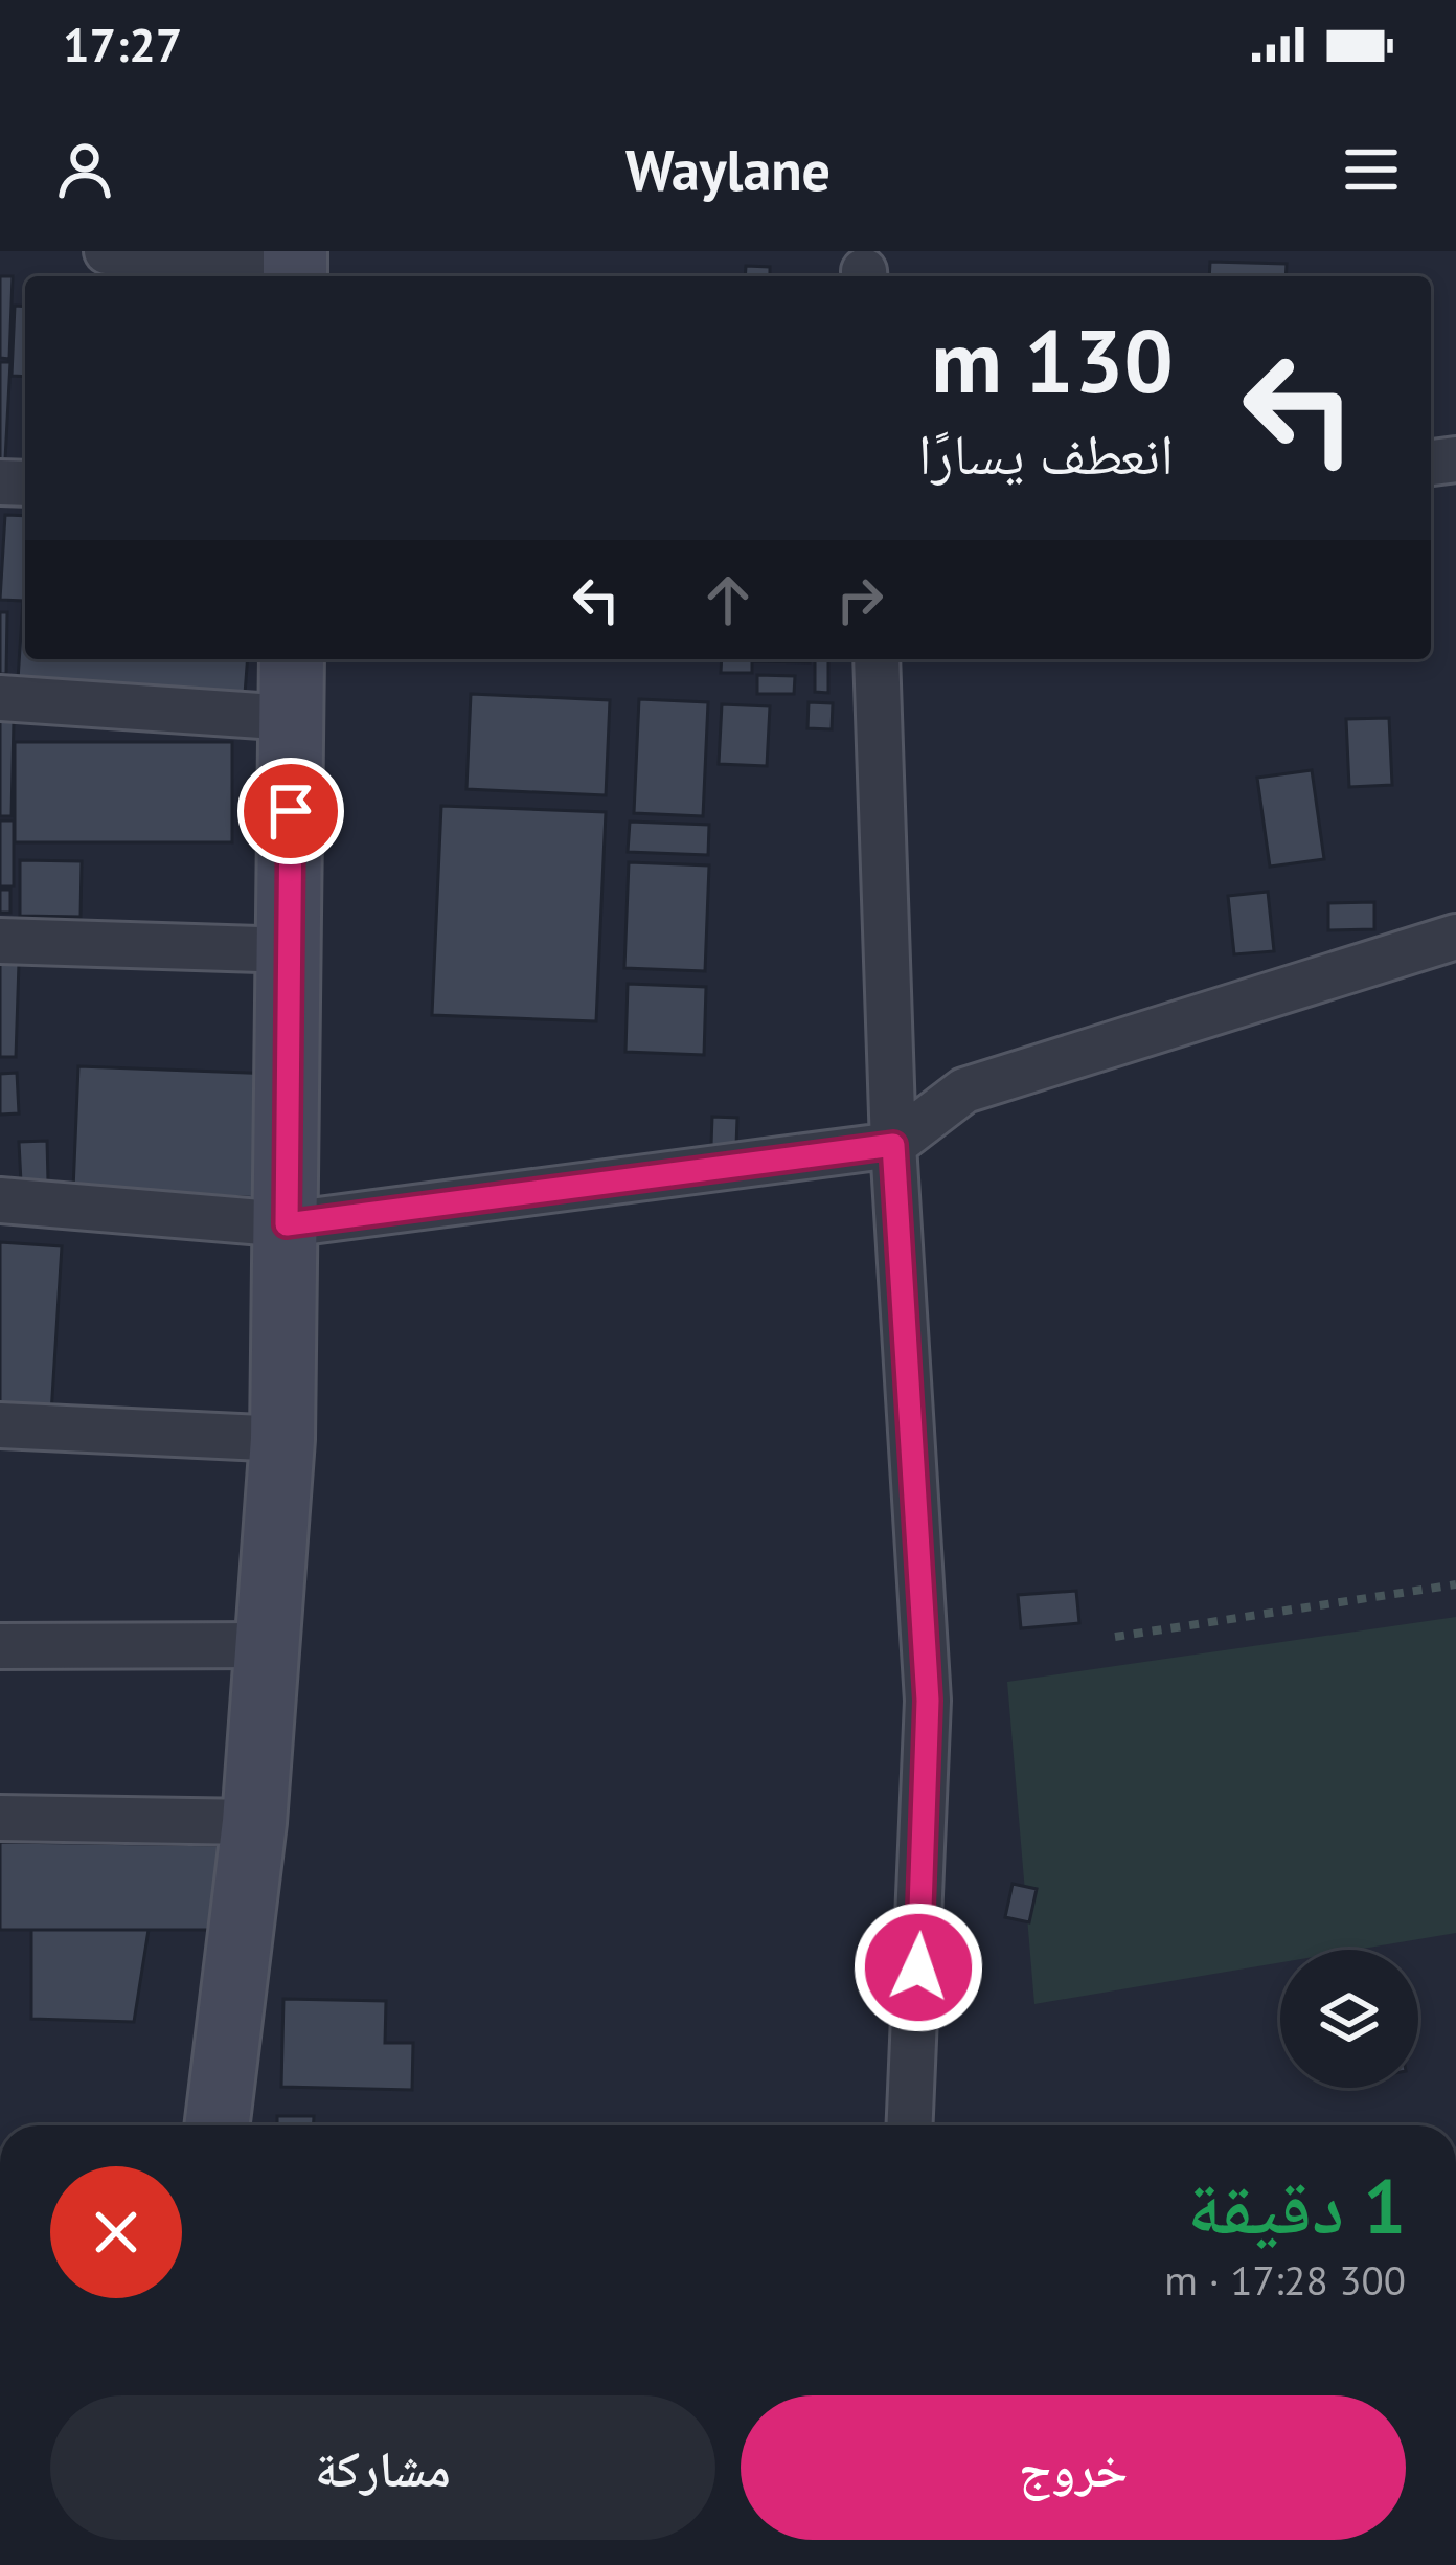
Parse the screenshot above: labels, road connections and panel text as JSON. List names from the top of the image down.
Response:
{
  "page": {
    "status": "17:27",
    "header": "Waylane",
    "turn": ["130 m", "انعطف يسارًا"],
    "heading": ["1 دقيقة", "300 m · 17:28"],
    "buttons": ["خروج", "مشاركة"]
  }
}
